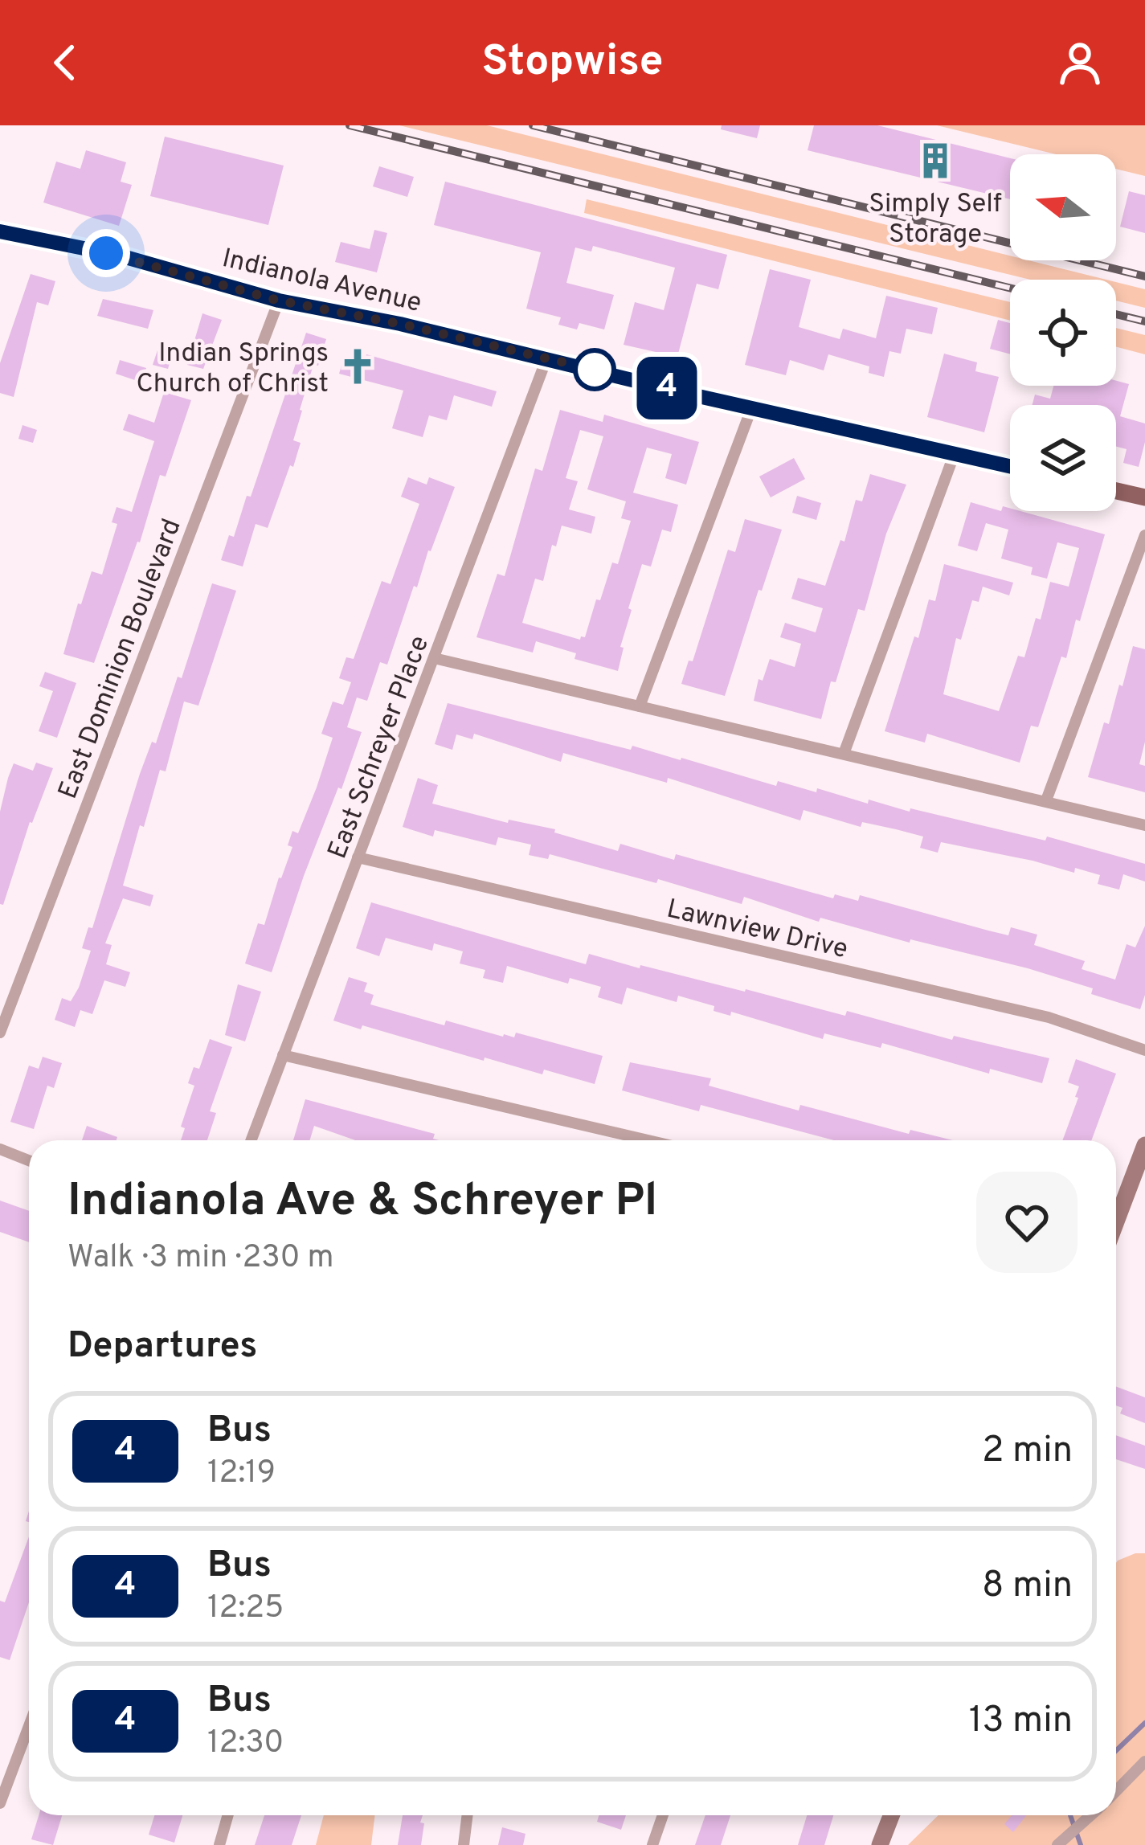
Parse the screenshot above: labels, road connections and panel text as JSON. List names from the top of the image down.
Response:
{
  "streets": {
    "main road": ["Indianola Avenue"],
    "street": ["East Dominion Boulevard", "East Schreyer Place", "Lawnview Drive"]
  },
  "crossings": [
    ["Indianola Avenue", "East Dominion Boulevard"],
    ["Indianola Avenue", "East Schreyer Place"],
    ["East Schreyer Place", "Lawnview Drive"]
  ],
  "places": {
    "building": ["Simply Self Storage"],
    "church": ["Indian Springs Church of Christ"]
  },
  "lines": ["bus line 4"],
  "north": "left",
  "page": {
    "header": "Stopwise",
    "on_map": "4",
    "heading": [
      ["Indianola Ave & Schreyer Pl", "Walk · 3 min · 230 m"],
      "Departures"
    ],
    "list": [
      {
        "mark": "4",
        "name": "Bus",
        "note": "12:19",
        "value": "2 min"
      },
      {
        "mark": "4",
        "name": "Bus",
        "note": "12:25",
        "value": "8 min"
      },
      {
        "mark": "4",
        "name": "Bus",
        "note": "12:30",
        "value": "13 min"
      }
    ]
  }
}
